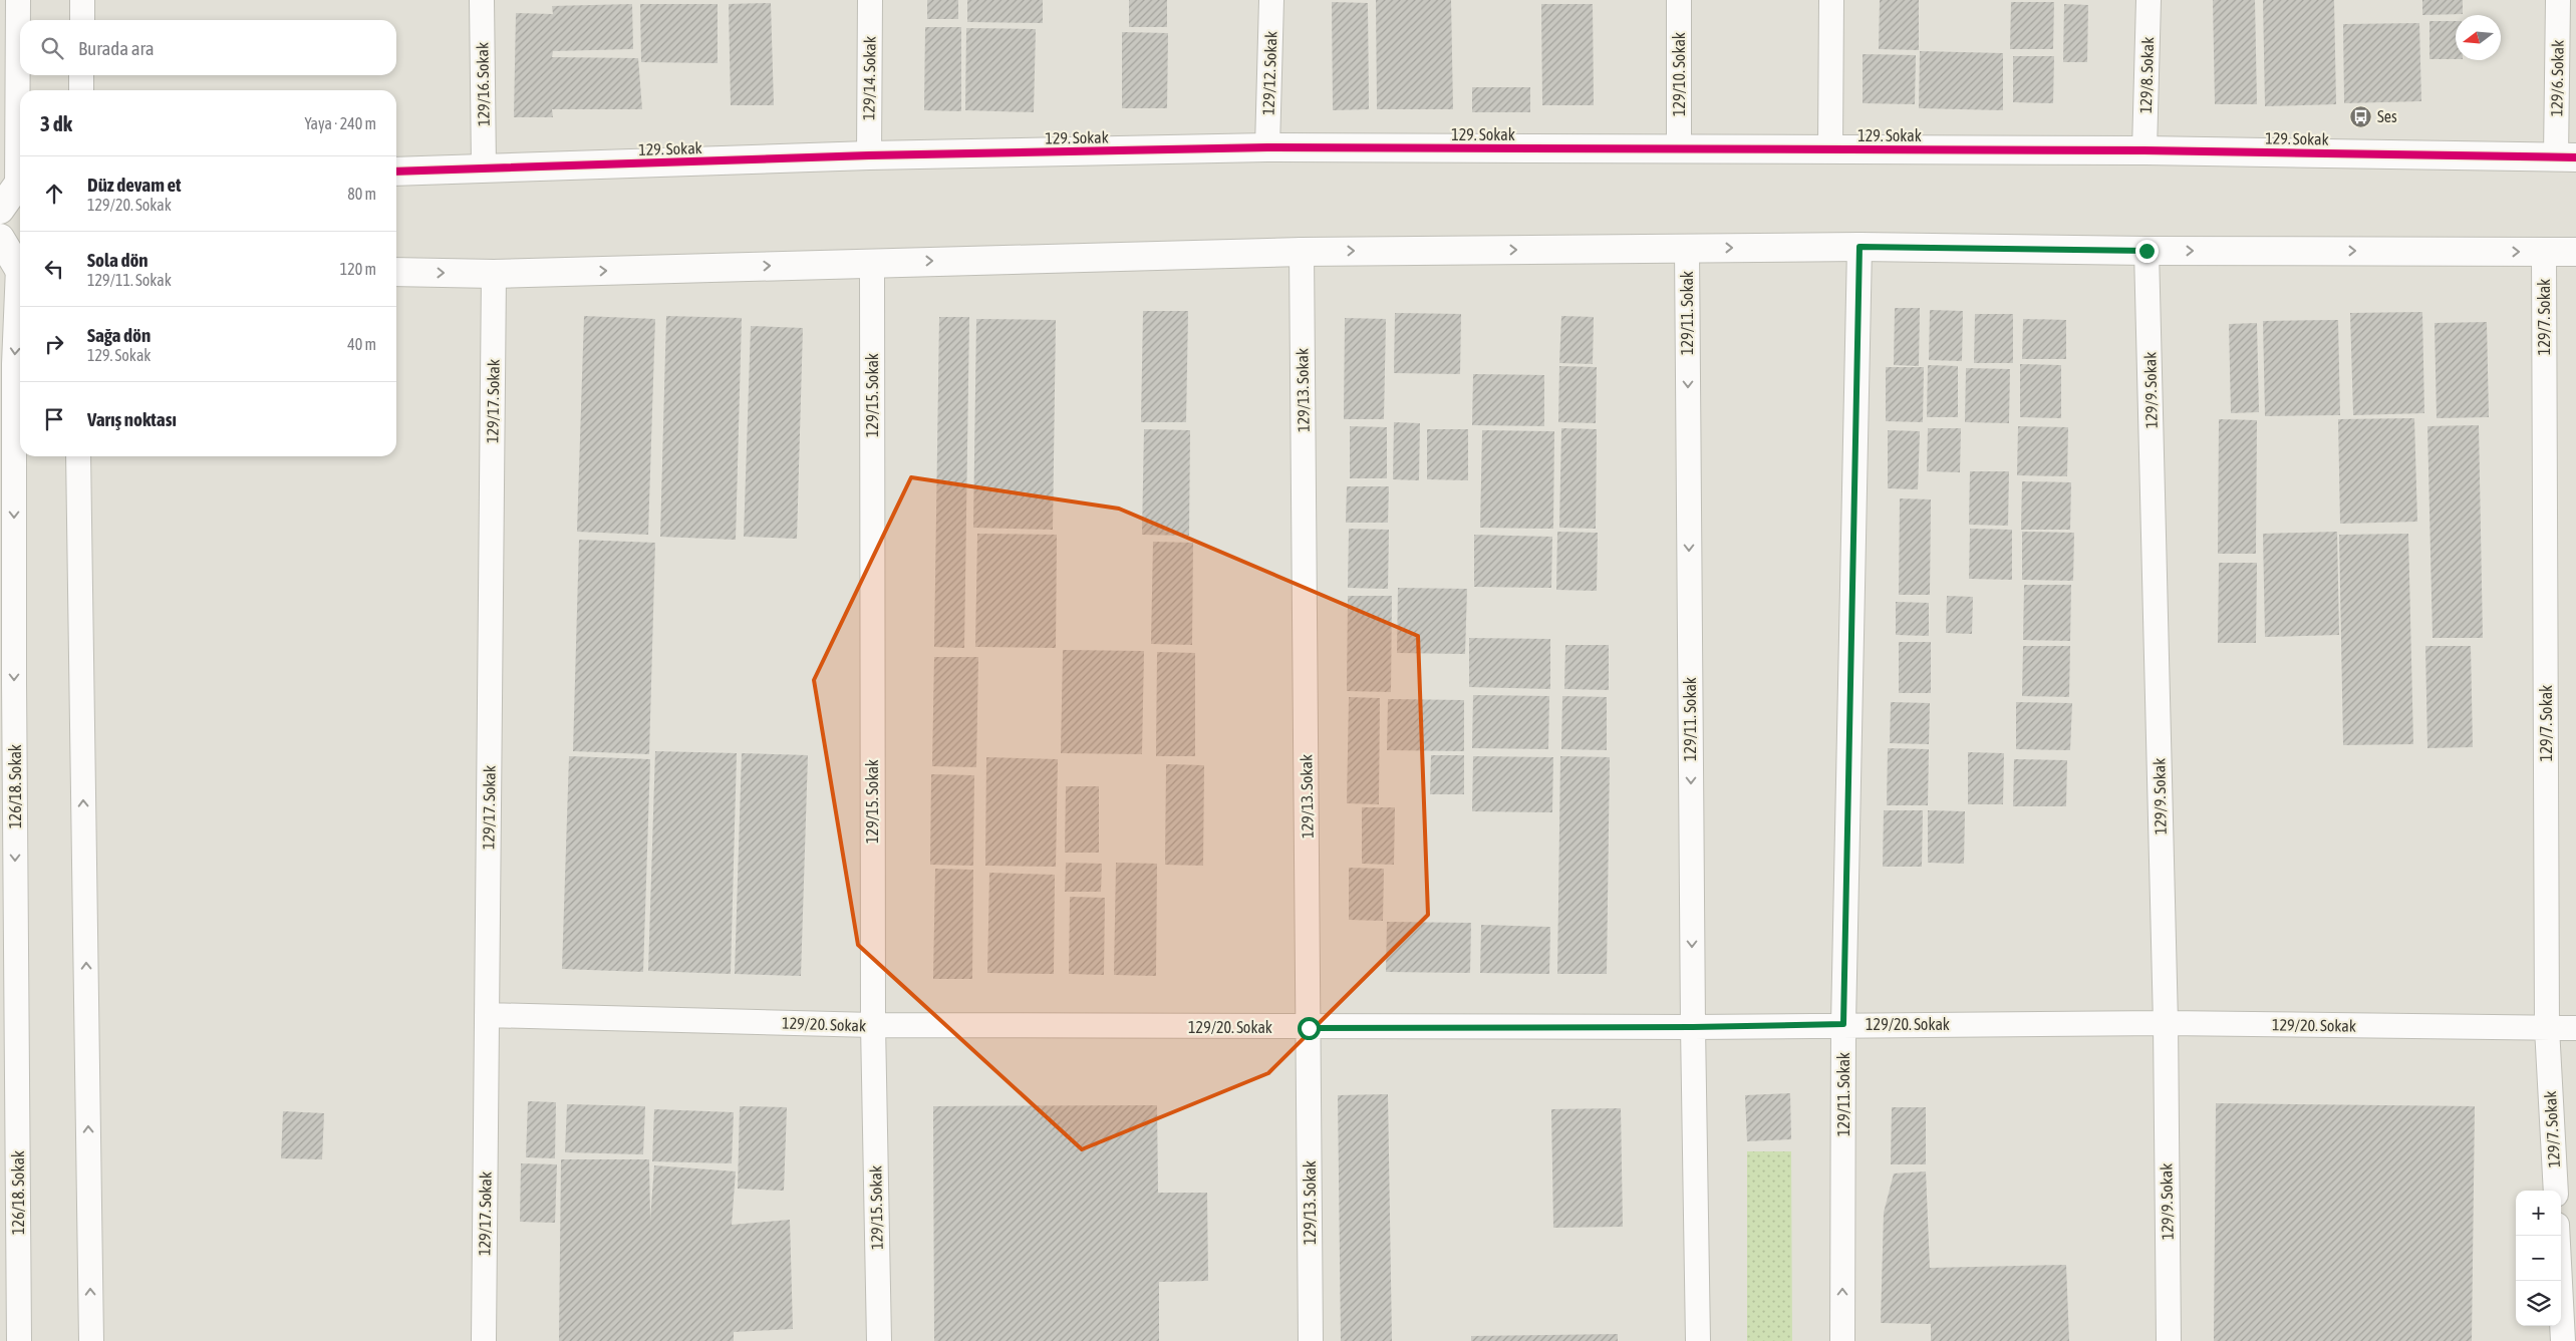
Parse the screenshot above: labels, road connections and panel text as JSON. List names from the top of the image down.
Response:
{
  "streets": {
    "street": ["129. Sokak", "126/18. Sokak"],
    "lane": [
      "129/12. Sokak",
      "129/10. Sokak",
      "129/8. Sokak",
      "129/14. Sokak",
      "129/6. Sokak",
      "129/16. Sokak",
      "129/11. Sokak",
      "129/7. Sokak",
      "129/13. Sokak",
      "129/9. Sokak",
      "129/15. Sokak",
      "129/17. Sokak",
      "129/20. Sokak"
    ]
  },
  "crossings": [
    ["129/12. Sokak", "129. Sokak"],
    ["129/10. Sokak", "129. Sokak"],
    ["129/8. Sokak", "129. Sokak"],
    ["129/14. Sokak", "129. Sokak"],
    ["129/6. Sokak", "129. Sokak"],
    ["129/16. Sokak", "129. Sokak"],
    ["129/11. Sokak", "129/20. Sokak"],
    ["129/7. Sokak", "129/20. Sokak"],
    ["129/13. Sokak", "129/20. Sokak"],
    ["129/9. Sokak", "129/20. Sokak"],
    ["129/15. Sokak", "129/20. Sokak"],
    ["129/17. Sokak", "129/20. Sokak"]
  ],
  "one_way": ["126/18. Sokak"],
  "places": {
    "bus stop": ["Ses"]
  },
  "north": "left",
  "page": {
    "search": "Burada ara",
    "heading": ["3 dk", "Yaya · 240 m"],
    "list": [
      ["Düz devam et", "129/20. Sokak", "80 m"],
      ["Sola dön", "129/11. Sokak", "120 m"],
      ["Sağa dön", "129. Sokak", "40 m"],
      "Varış noktası"
    ],
    "map_buttons": ["+", "−"]
  }
}
